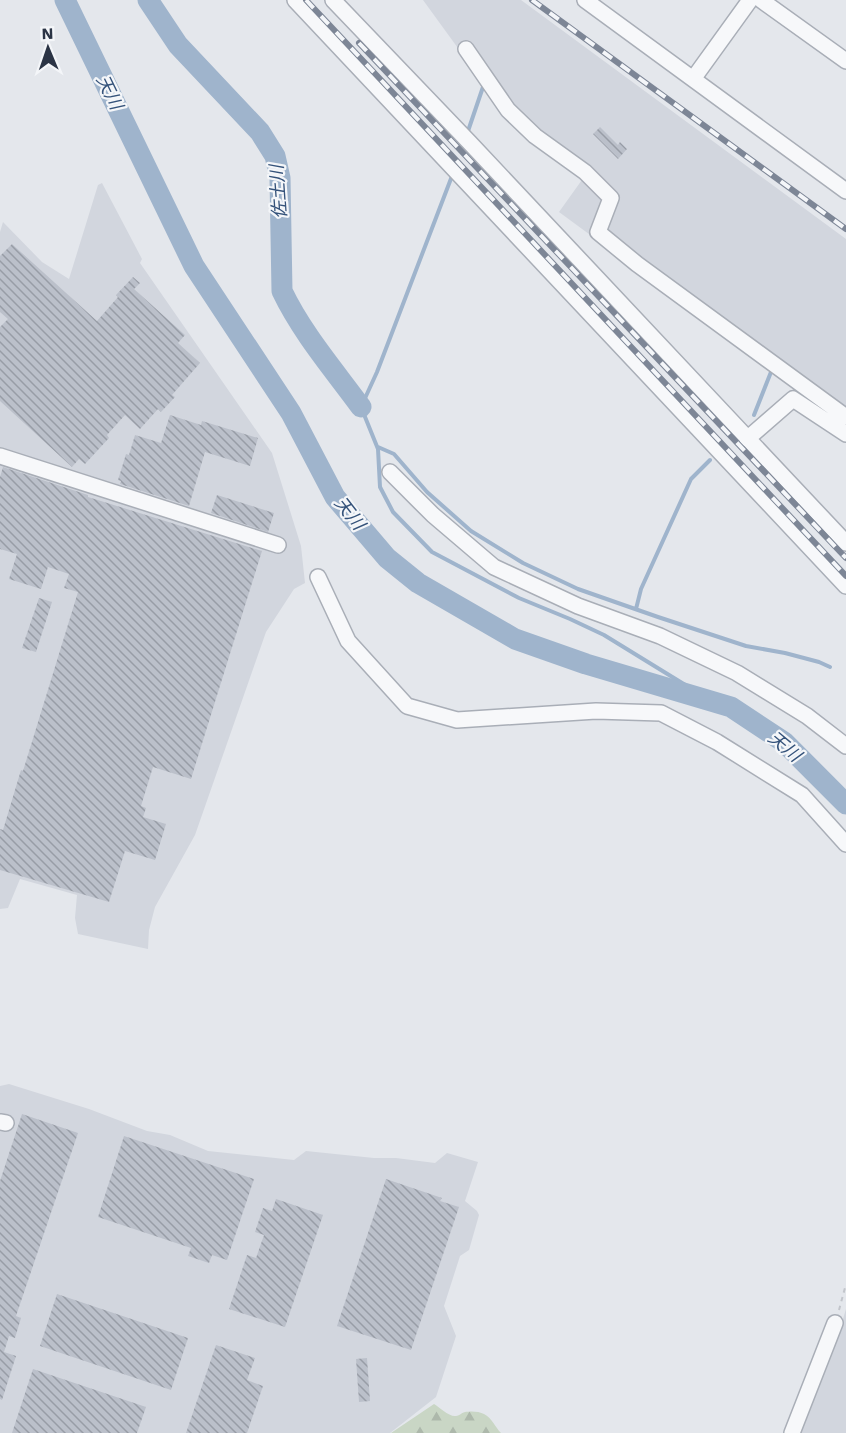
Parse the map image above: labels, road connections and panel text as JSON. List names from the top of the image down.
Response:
{
  "water": ["天川", "佐土川"],
  "north": "top"
}
